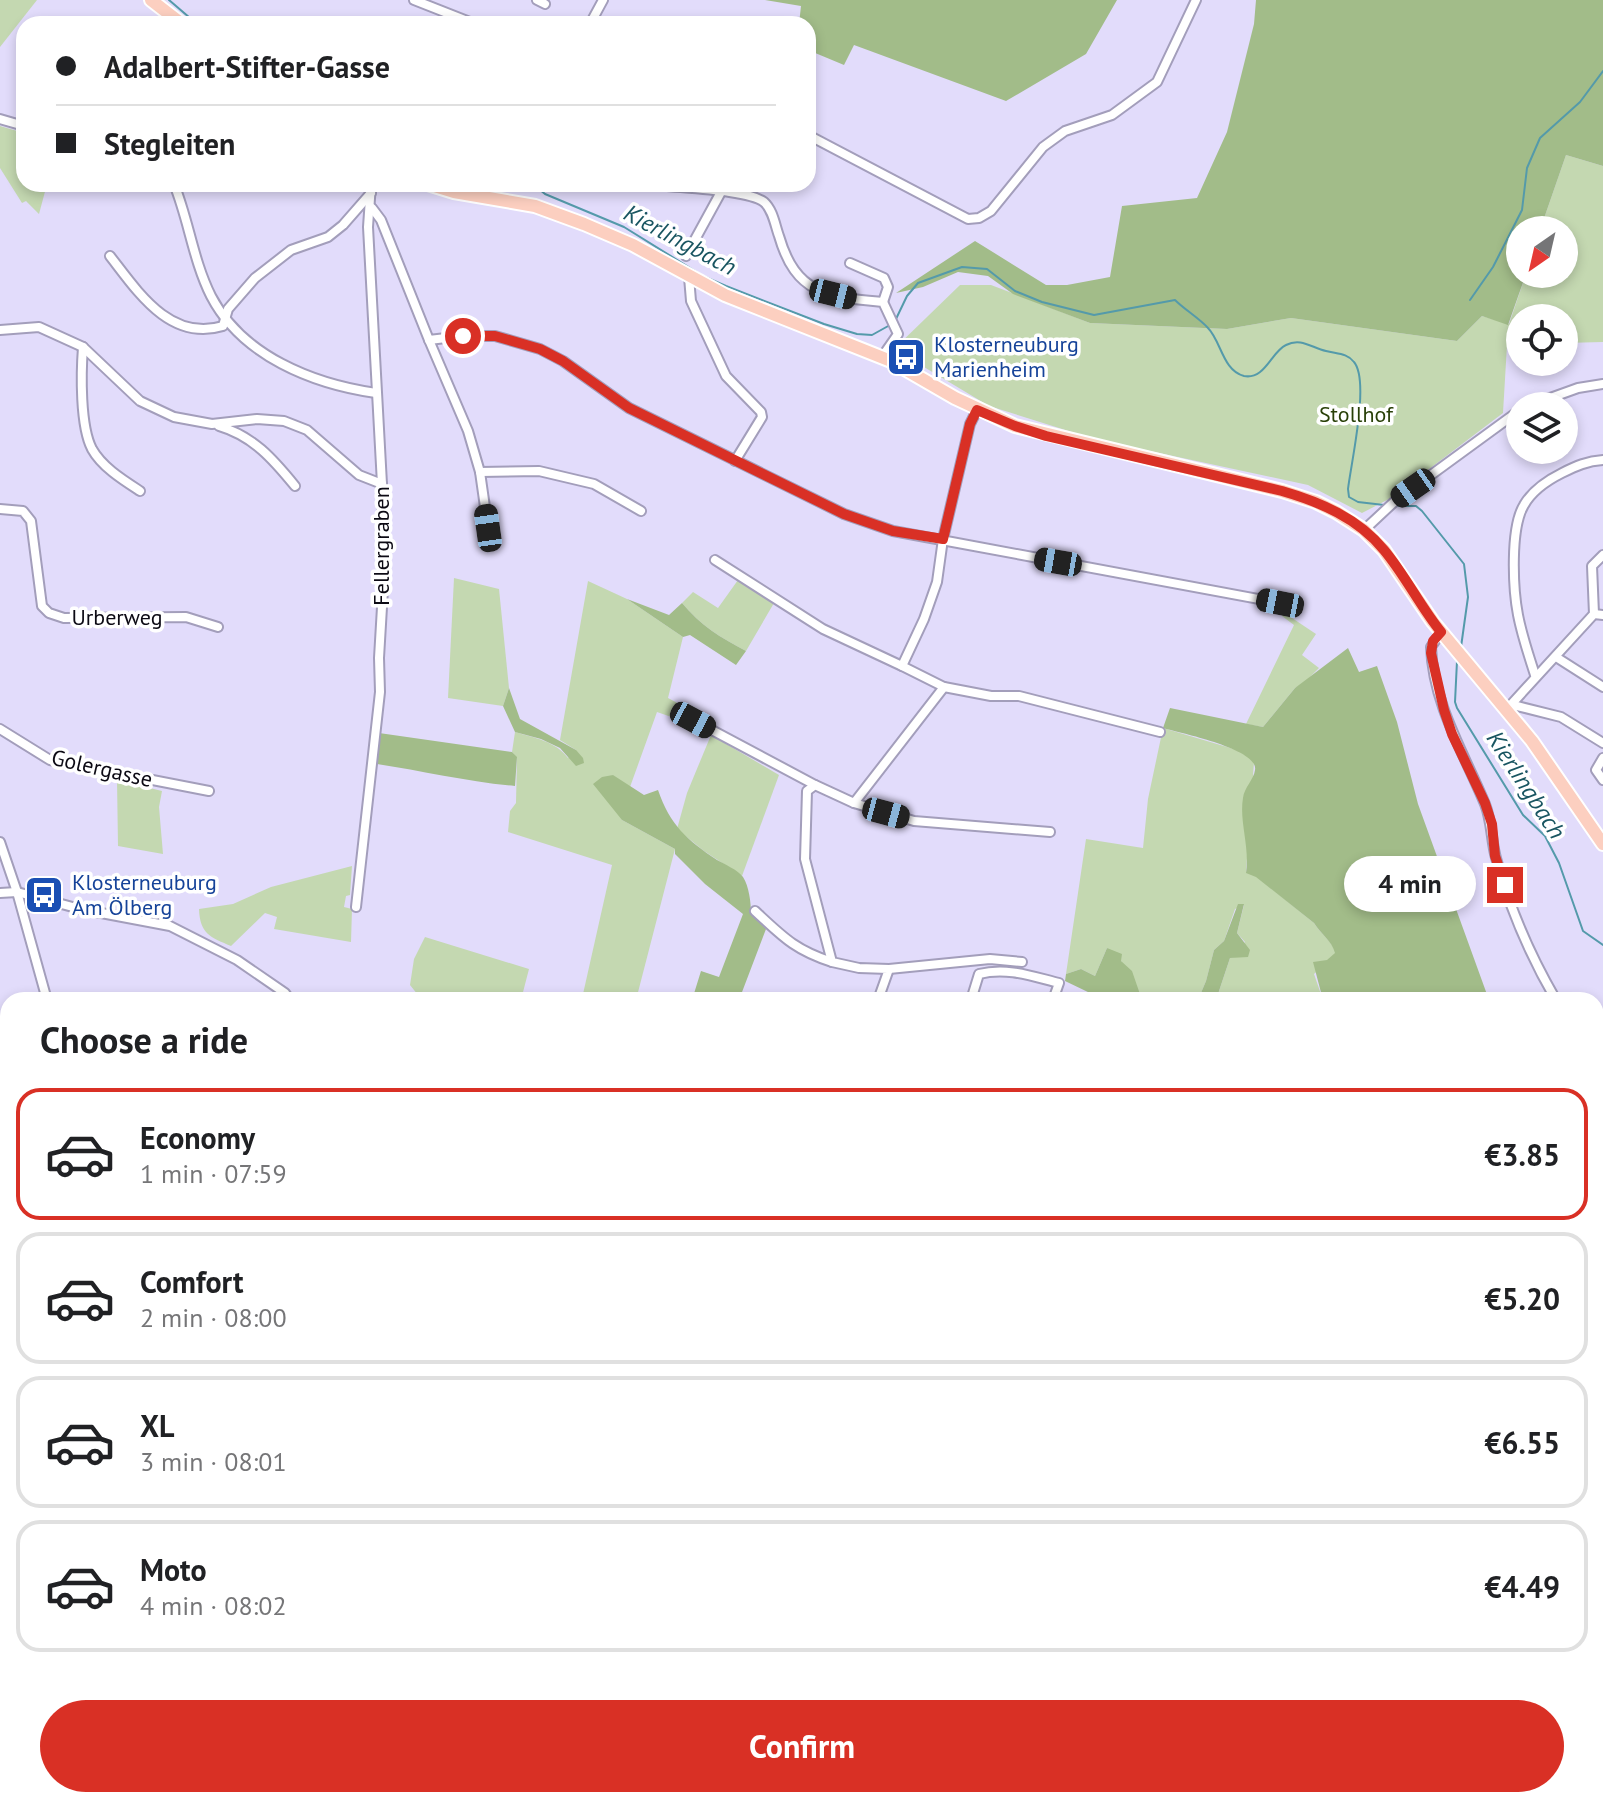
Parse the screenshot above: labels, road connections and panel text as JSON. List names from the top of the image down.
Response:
{
  "streets": {
    "street": ["Fellergraben", "Urberweg", "Golergasse"]
  },
  "water": ["Kierlingbach"],
  "parks": ["Stollhof"],
  "places": {
    "bus stop": ["Klosterneuburg Marienheim", "Klosterneuburg Am Ölberg"]
  },
  "north": "bottom left",
  "page": {
    "banner": ["Adalbert-Stifter-Gasse", "Stegleiten"],
    "bubble": "4 min",
    "heading": "Choose a ride",
    "list": [
      {
        "name": "Economy",
        "note": "1 min · 07:59",
        "value": "€3.85"
      },
      {
        "name": "Comfort",
        "note": "2 min · 08:00",
        "value": "€5.20"
      },
      {
        "name": "XL",
        "note": "3 min · 08:01",
        "value": "€6.55"
      },
      {
        "name": "Moto",
        "note": "4 min · 08:02",
        "value": "€4.49"
      }
    ],
    "buttons": "Confirm"
  }
}
